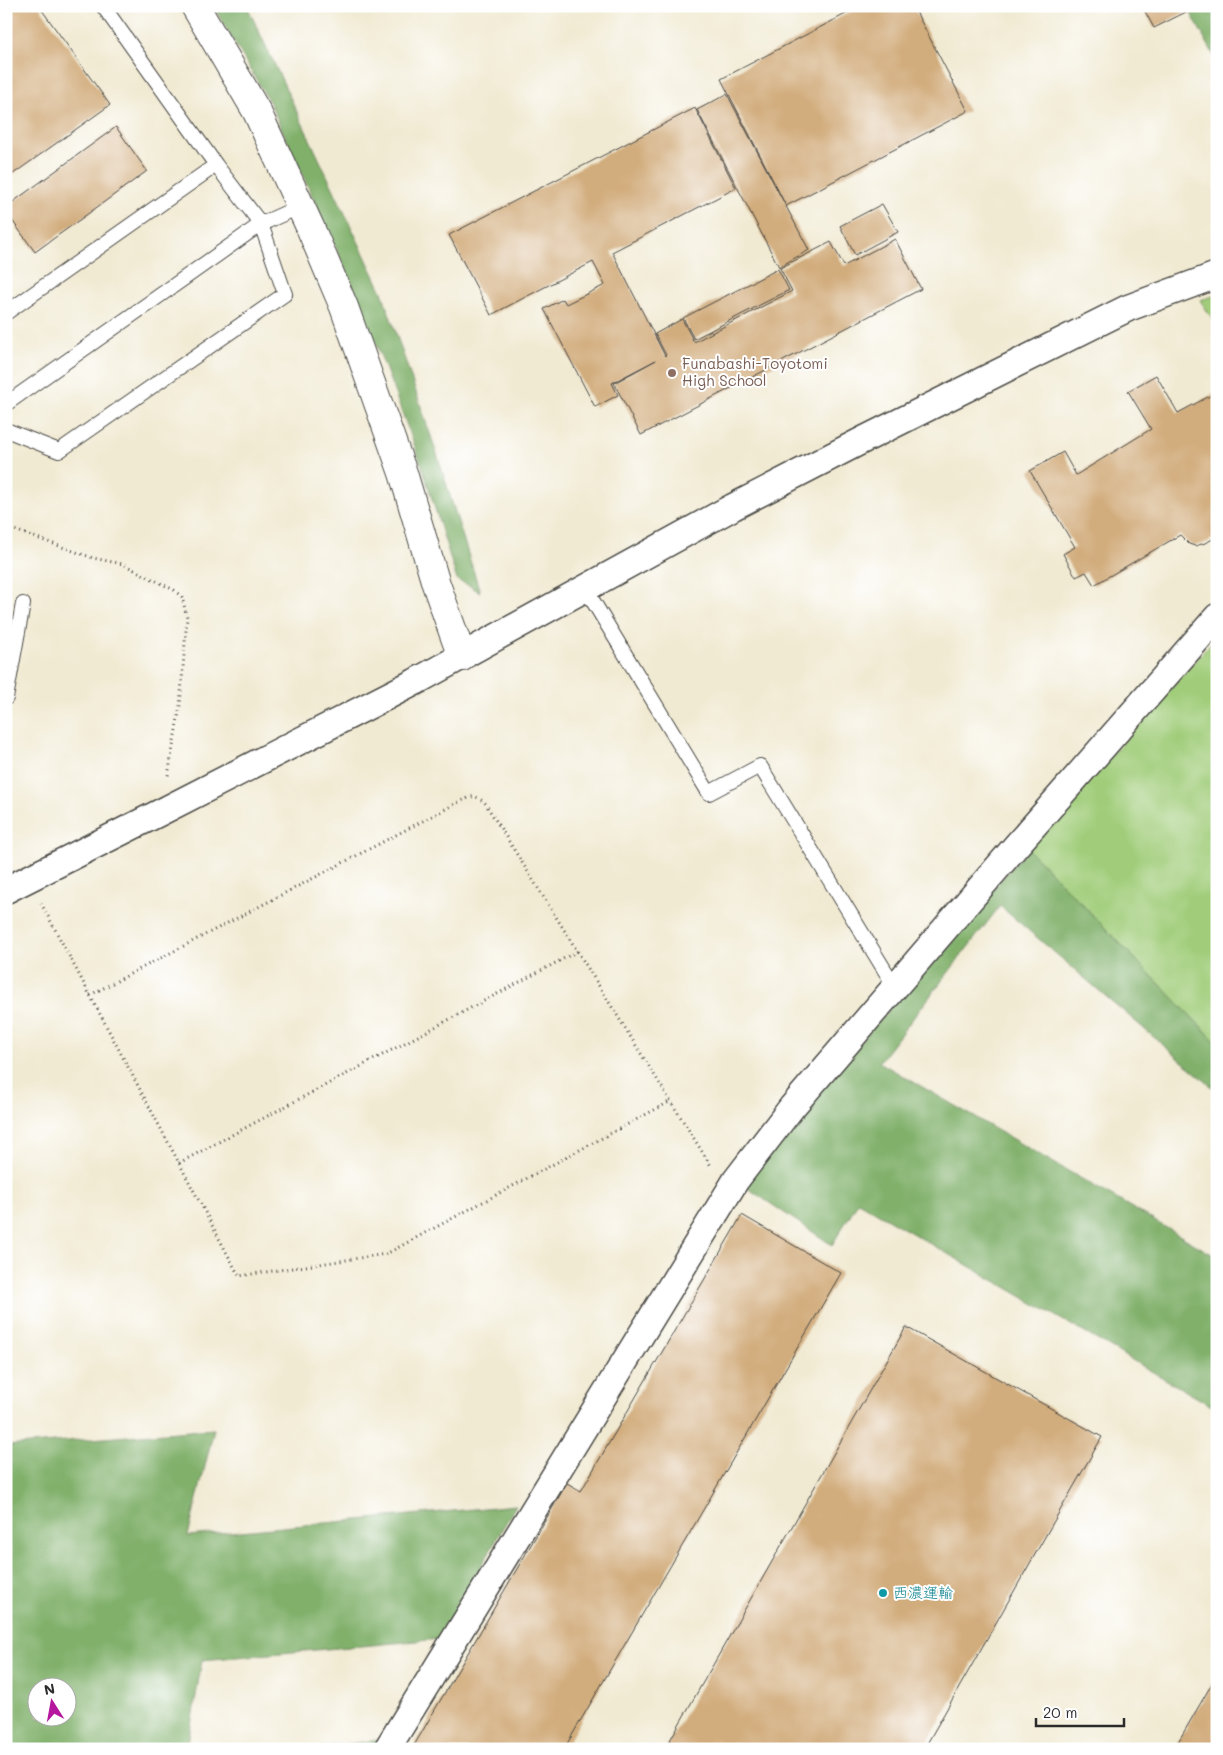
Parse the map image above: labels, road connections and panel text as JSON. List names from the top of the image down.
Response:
{
  "places": ["Funabashi-Toyotomi High School", "西濃運輸"],
  "scale_bar": "20 m",
  "north": "top"
}
